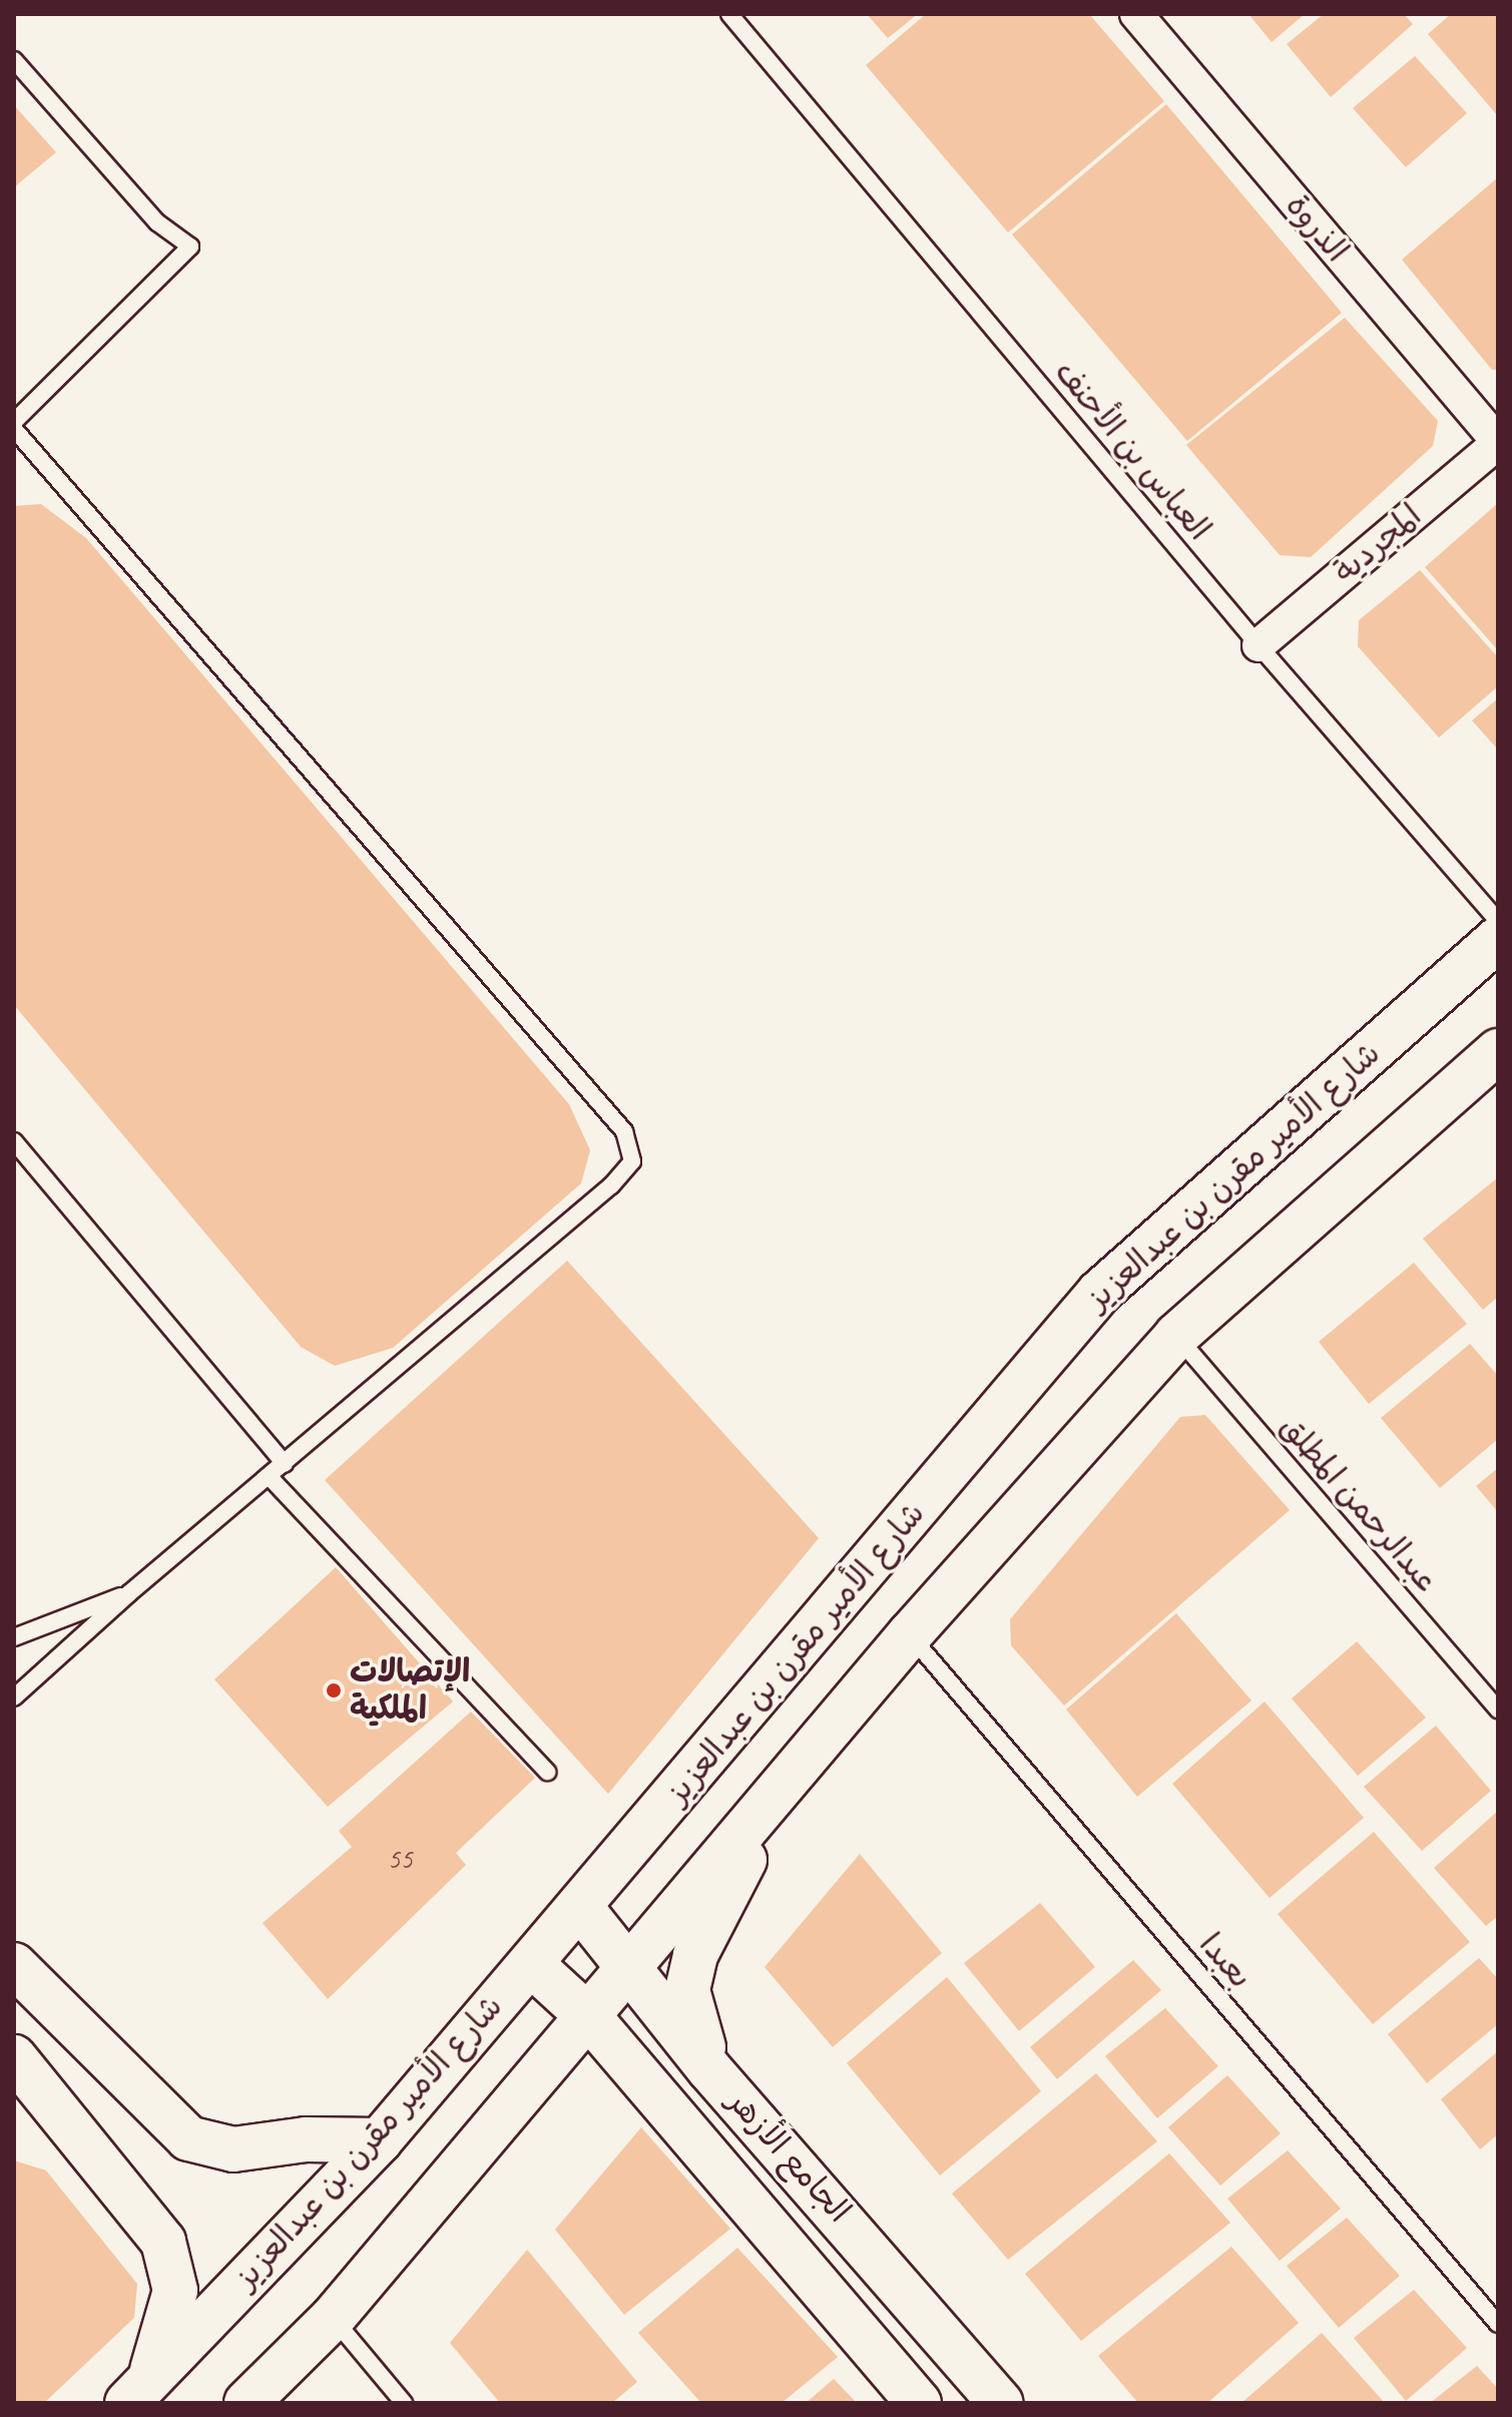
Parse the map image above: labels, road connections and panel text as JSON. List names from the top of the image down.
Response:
{
  "streets": {
    "street": [
      "الذروة",
      "المجردية",
      "شارع الأمير مقرن بن عبدالعزيز",
      "الجامع الأزهر"
    ],
    "lane": ["العباس بن الأحنف", "عبدالرحمن المطلق", "بعبدا"]
  },
  "crossings": [
    ["الذروة", "المجردية"],
    ["العباس بن الأحنف", "المجردية"],
    ["شارع الأمير مقرن بن عبدالعزيز", "الجامع الأزهر"]
  ],
  "places": ["الإتصالات الملكية"],
  "house_numbers": ["55"]
}
